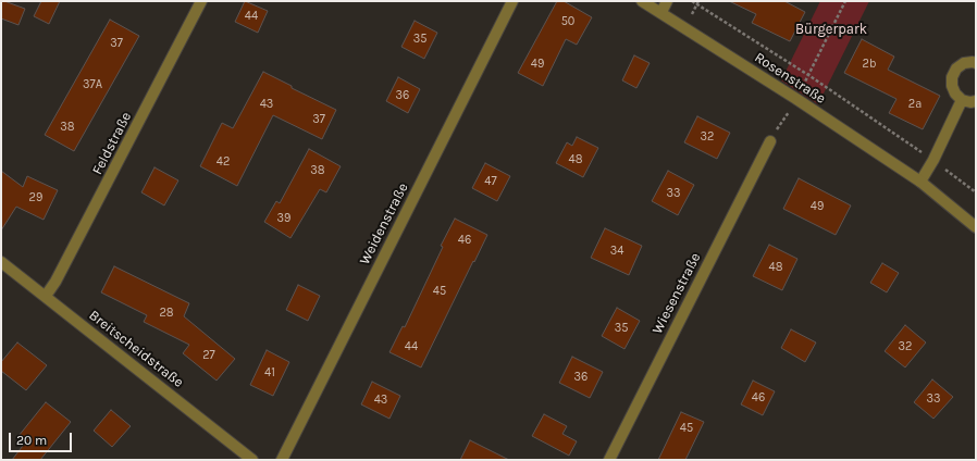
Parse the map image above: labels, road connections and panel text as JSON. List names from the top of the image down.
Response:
{
  "streets": {
    "street": [
      "Rosenstraße",
      "Feldstraße",
      "Weidenstraße",
      "Wiesenstraße",
      "Breitscheidstraße"
    ]
  },
  "crossings": [
    ["Feldstraße", "Breitscheidstraße"]
  ],
  "parks": ["Bürgerpark"],
  "house_numbers": [
    "44",
    "50",
    "35",
    "37",
    "49",
    "2b",
    "37A",
    "36",
    "43",
    "2a",
    "37",
    "38",
    "32",
    "48",
    "42",
    "38",
    "47",
    "33",
    "29",
    "49",
    "39",
    "46",
    "34",
    "48",
    "45",
    "28",
    "35",
    "44",
    "32",
    "27",
    "41",
    "36",
    "46",
    "33",
    "43",
    "45"
  ],
  "scale_bar": "20 m"
}
